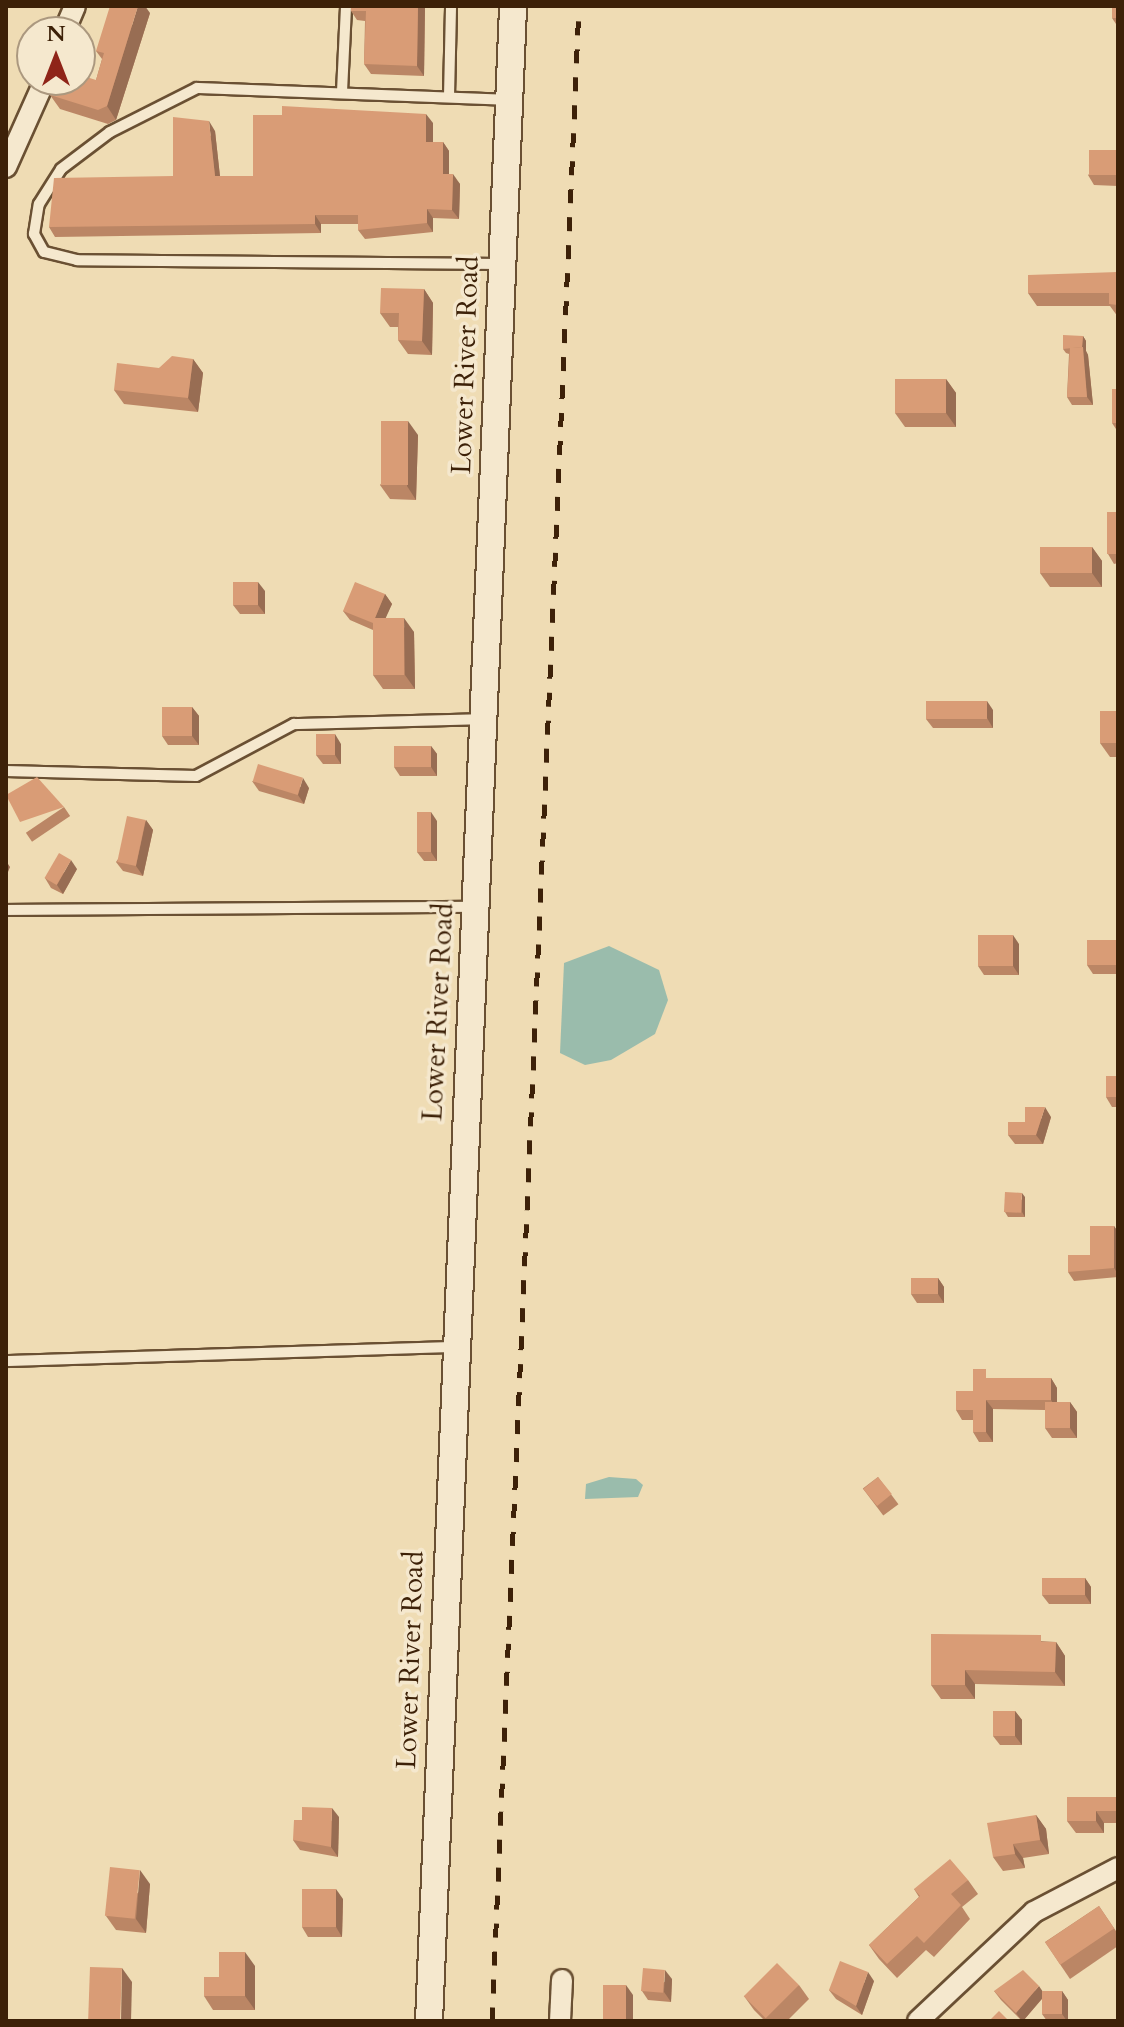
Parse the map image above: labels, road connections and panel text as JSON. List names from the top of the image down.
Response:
{
  "streets": {
    "street": ["Lower River Road"]
  },
  "north": "top"
}
